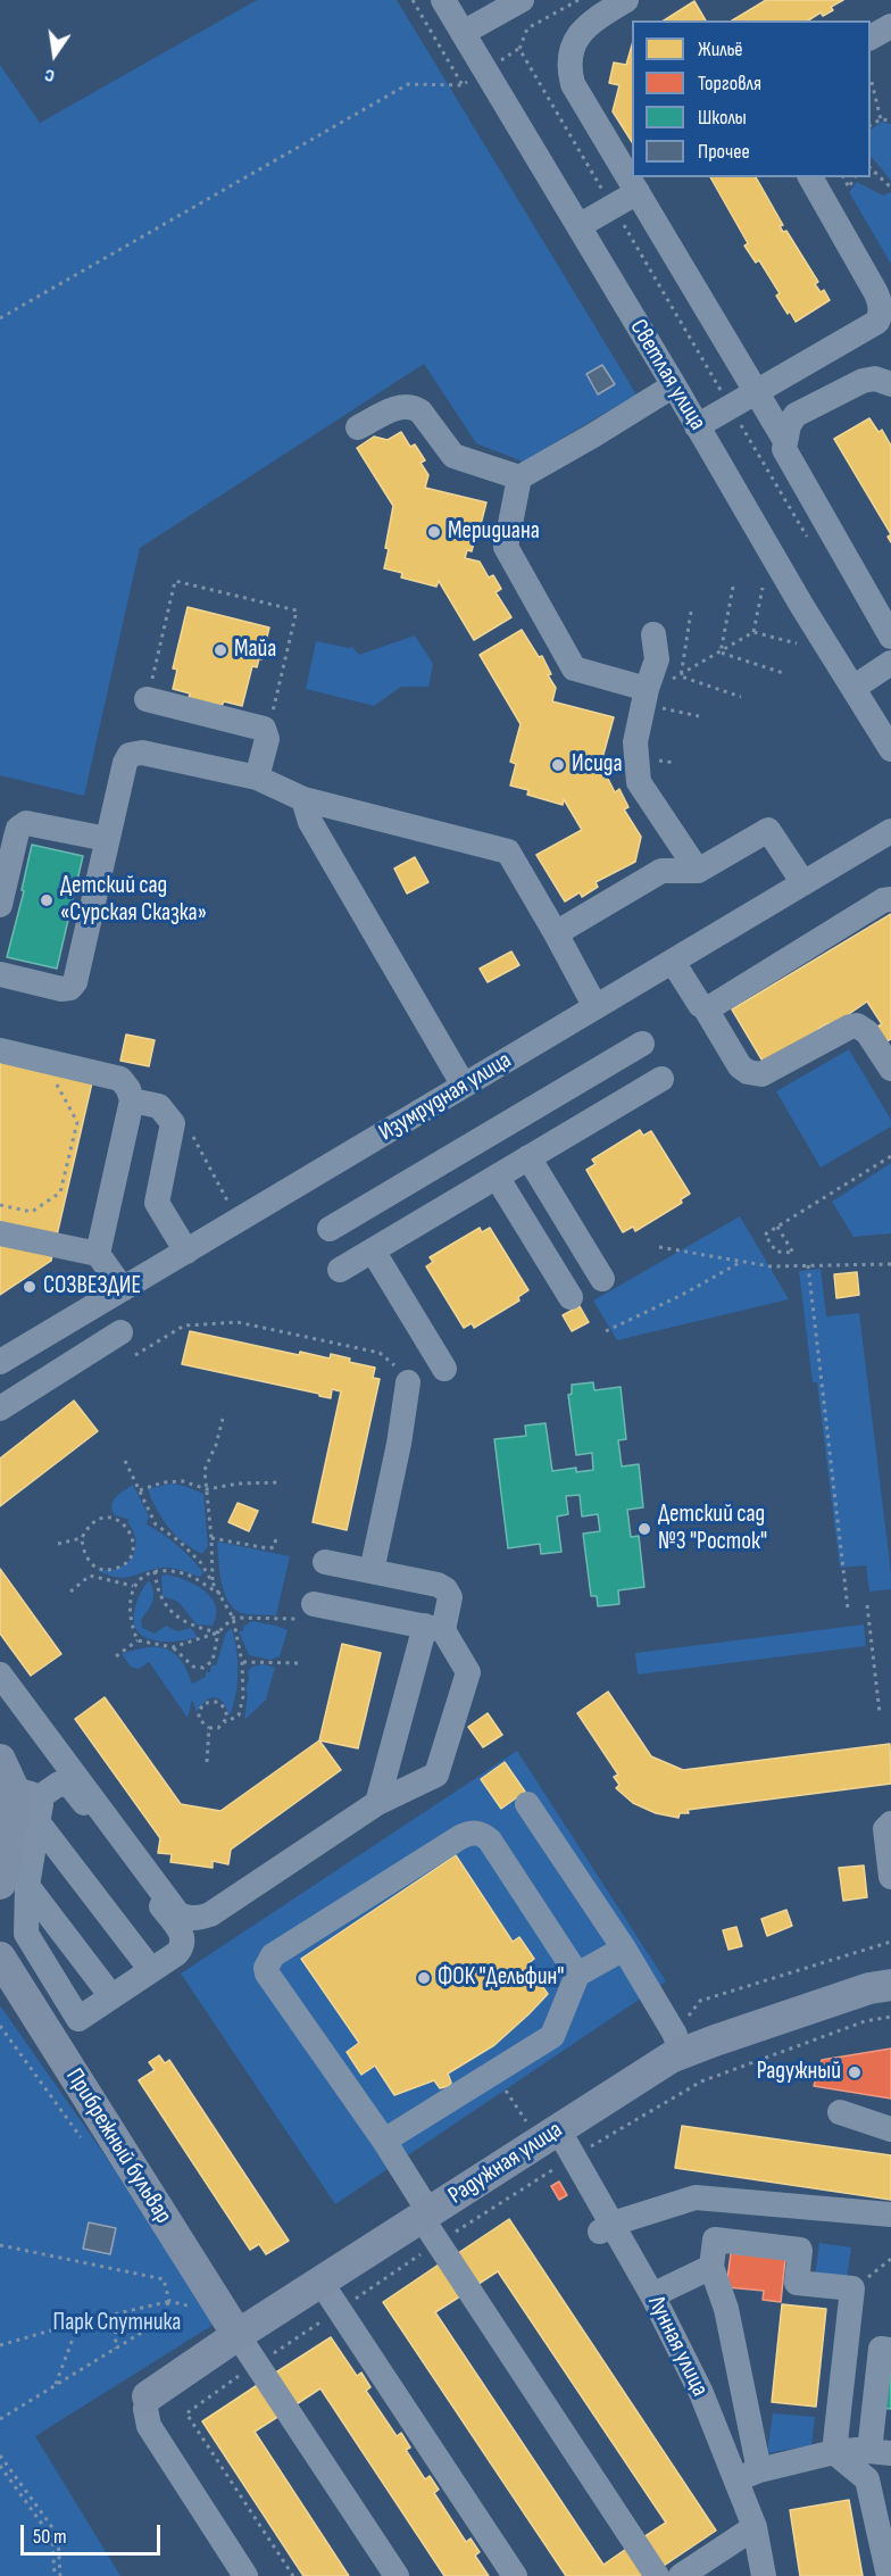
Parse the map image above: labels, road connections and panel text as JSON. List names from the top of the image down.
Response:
{
  "streets": {
    "main road": ["Прибрежный бульвар", "Радужная улица"],
    "street": ["Светлая улица", "Изумрудная улица", "Лунная улица"]
  },
  "crossings": [
    ["Прибрежный бульвар", "Радужная улица"],
    ["Радужная улица", "Лунная улица"]
  ],
  "parks": ["Парк Спутника"],
  "places": [
    "Меридиана",
    "Майа",
    "Исида",
    "Детский сад «Сурская Сказка»",
    "СОЗВЕЗДИЕ",
    "Детский сад №3 \"Росток\"",
    "ФОК \"Дельфин\"",
    "Радужный"
  ],
  "legend": [
    "Жильё",
    "Торговля",
    "Школы",
    "Прочее"
  ],
  "scale_bar": "50 m",
  "north": "bottom"
}
